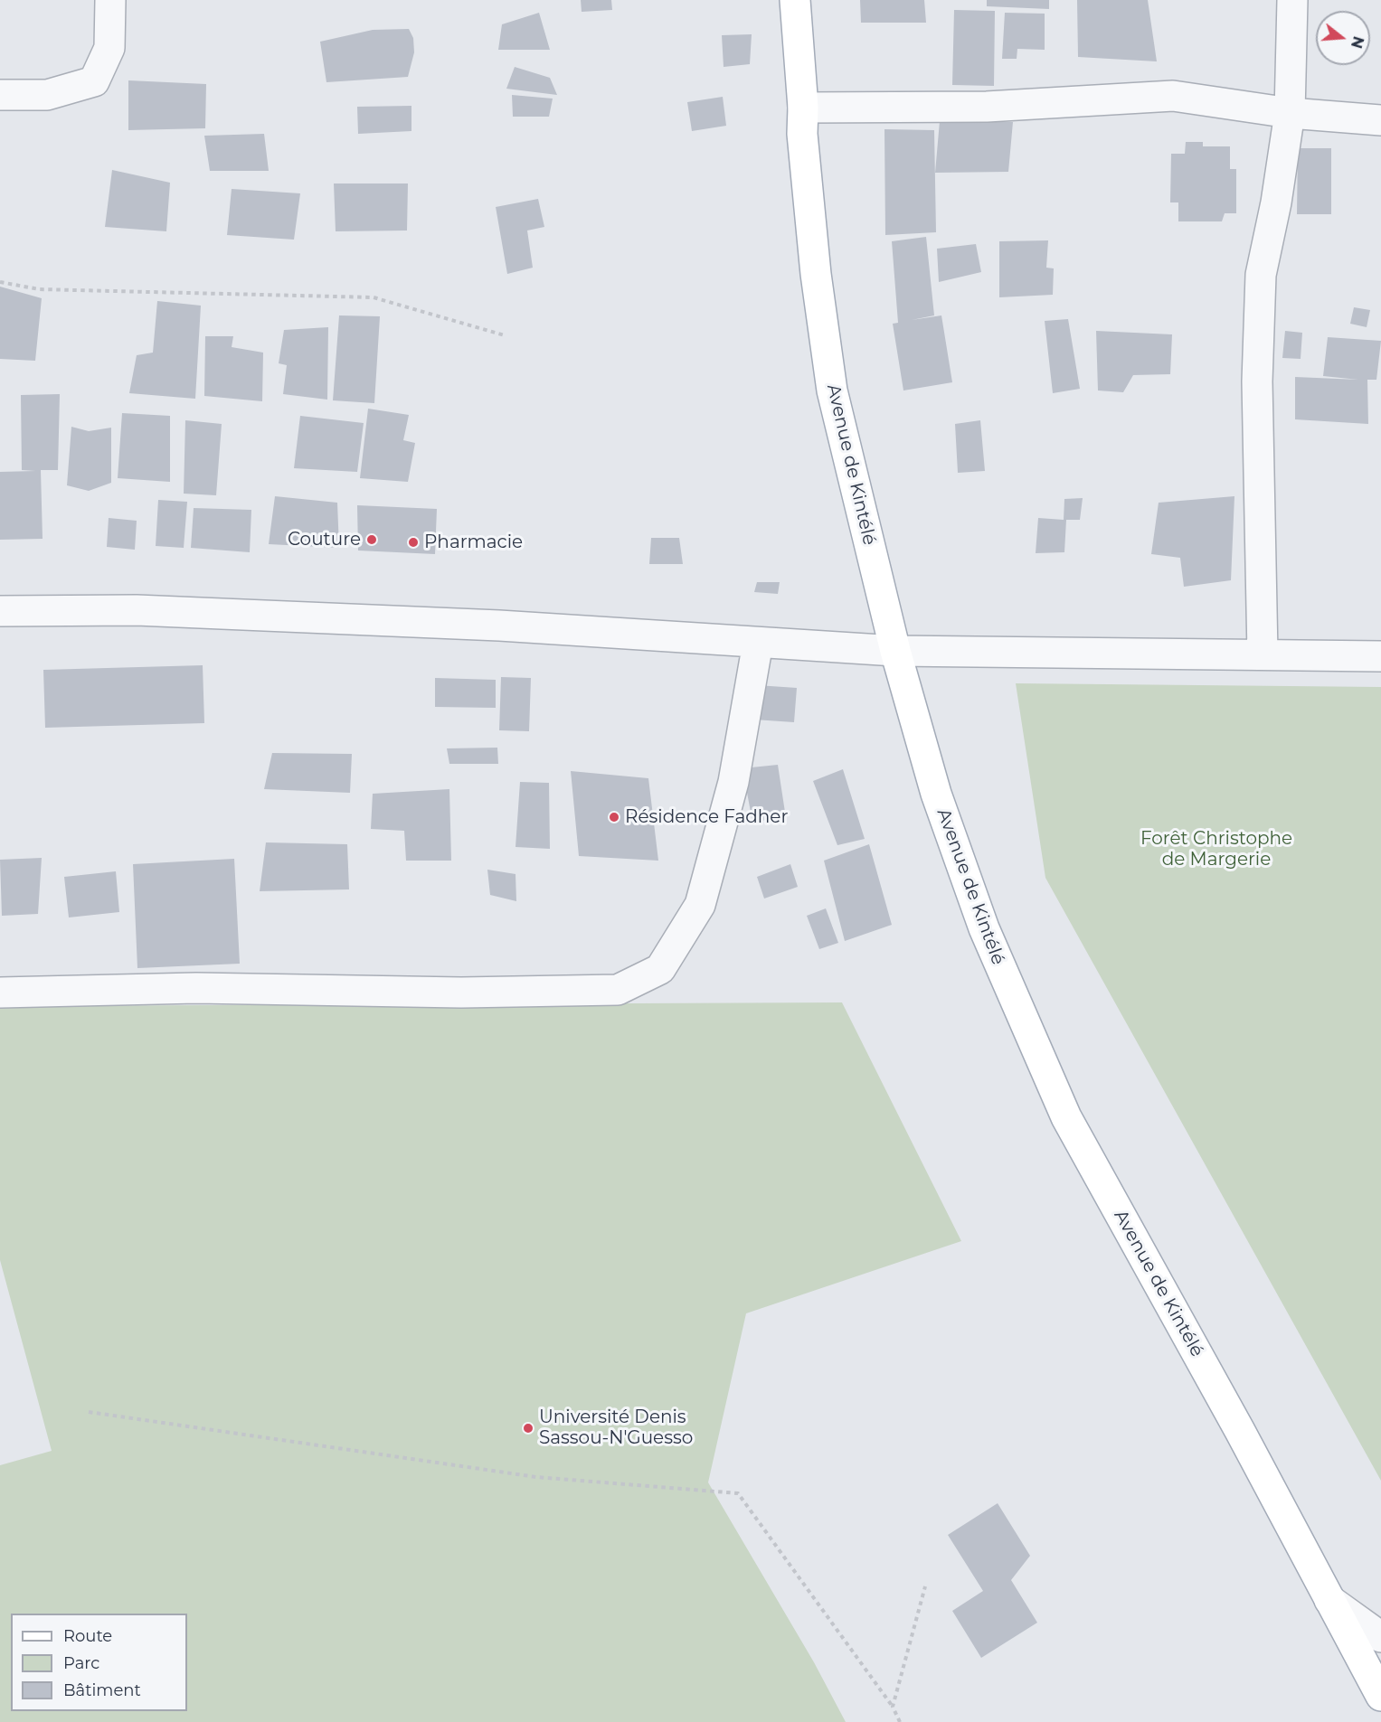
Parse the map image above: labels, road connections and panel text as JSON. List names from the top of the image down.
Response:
{
  "streets": {
    "main road": ["Avenue de Kintélé"]
  },
  "parks": ["Forêt Christophe de Margerie"],
  "places": [
    "Couture",
    "Pharmacie",
    "Résidence Fadher",
    "Université Denis Sassou-N'Guesso"
  ],
  "legend": ["Route", "Parc", "Bâtiment"],
  "north": "right"
}
